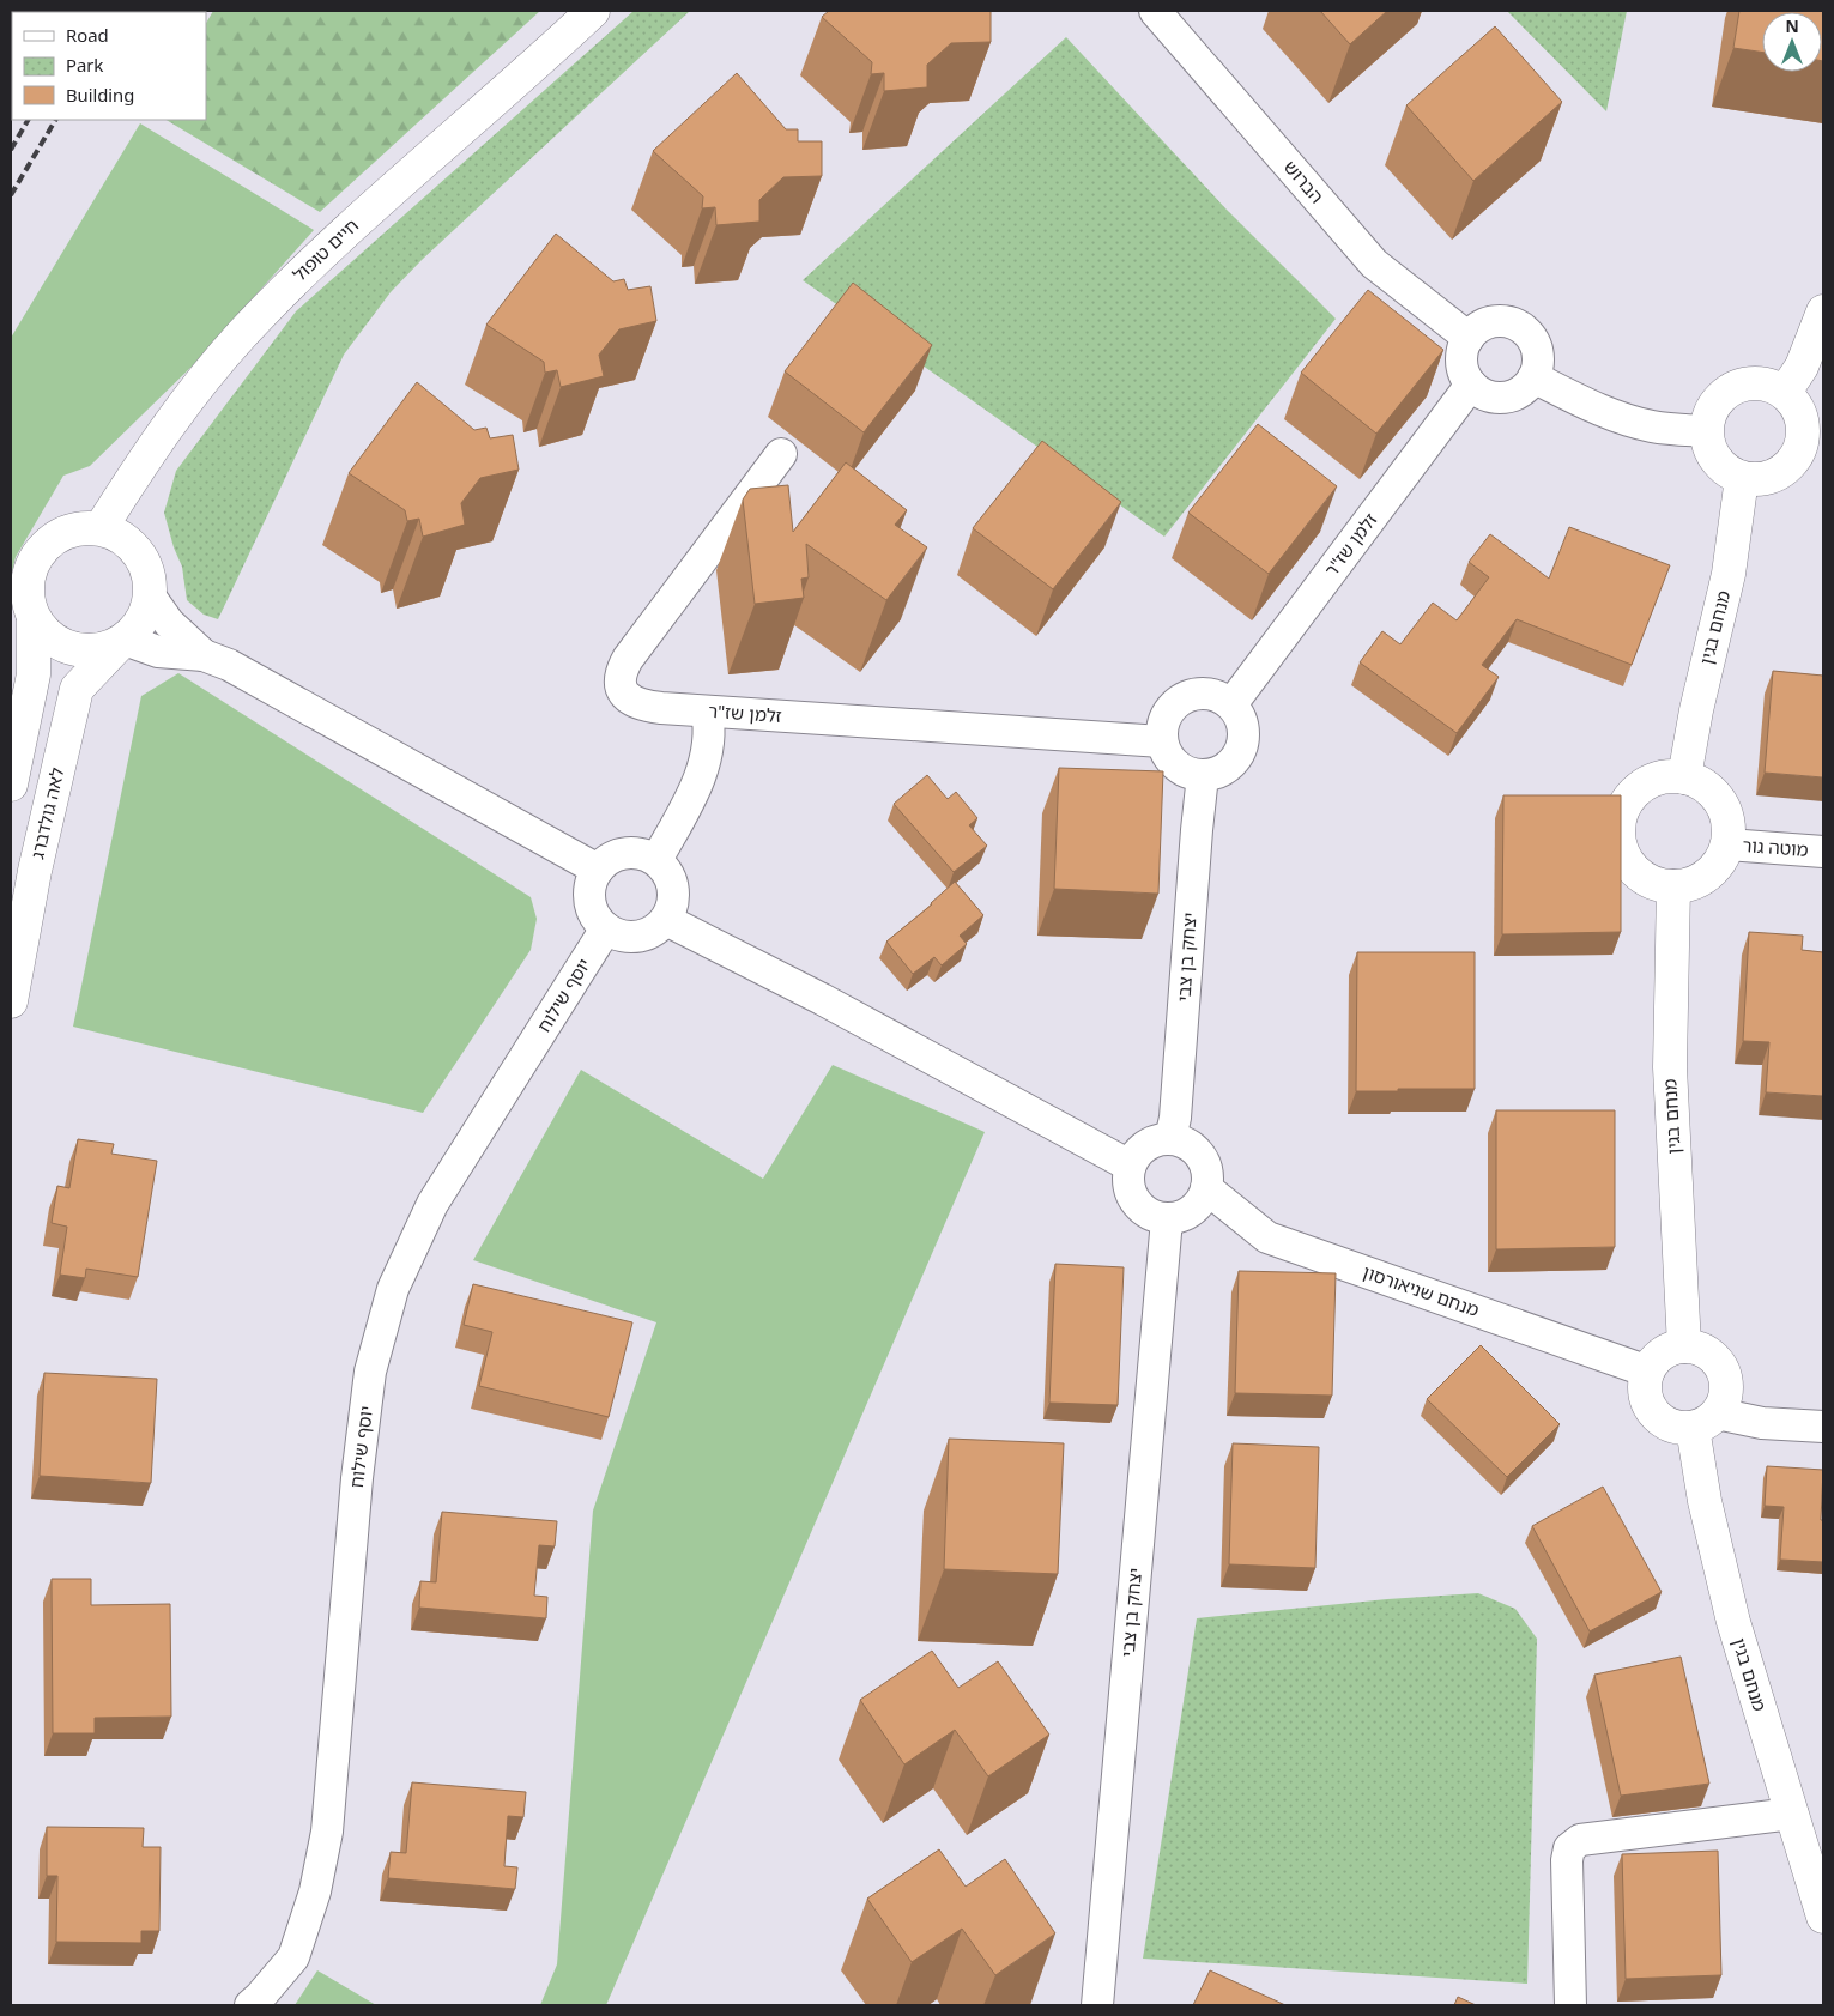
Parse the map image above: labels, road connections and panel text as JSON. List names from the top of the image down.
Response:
{
  "streets": {
    "street": [
      "הברוש",
      "חיים טופול",
      "זלמן שז\"ר",
      "מנחם בגין",
      "לאה גולדברג",
      "מוטה גור",
      "יצחק בן צבי",
      "יוסף שילוח",
      "מנחם שניאורסון"
    ]
  },
  "crossings": [
    ["הברוש", "זלמן שז\"ר"],
    ["חיים טופול", "לאה גולדברג"],
    ["זלמן שז\"ר", "יצחק בן צבי"],
    ["מנחם בגין", "מוטה גור"],
    ["מנחם בגין", "מנחם שניאורסון"],
    ["יצחק בן צבי", "מנחם שניאורסון"]
  ],
  "legend": ["Road", "Park", "Building"],
  "north": "top"
}
